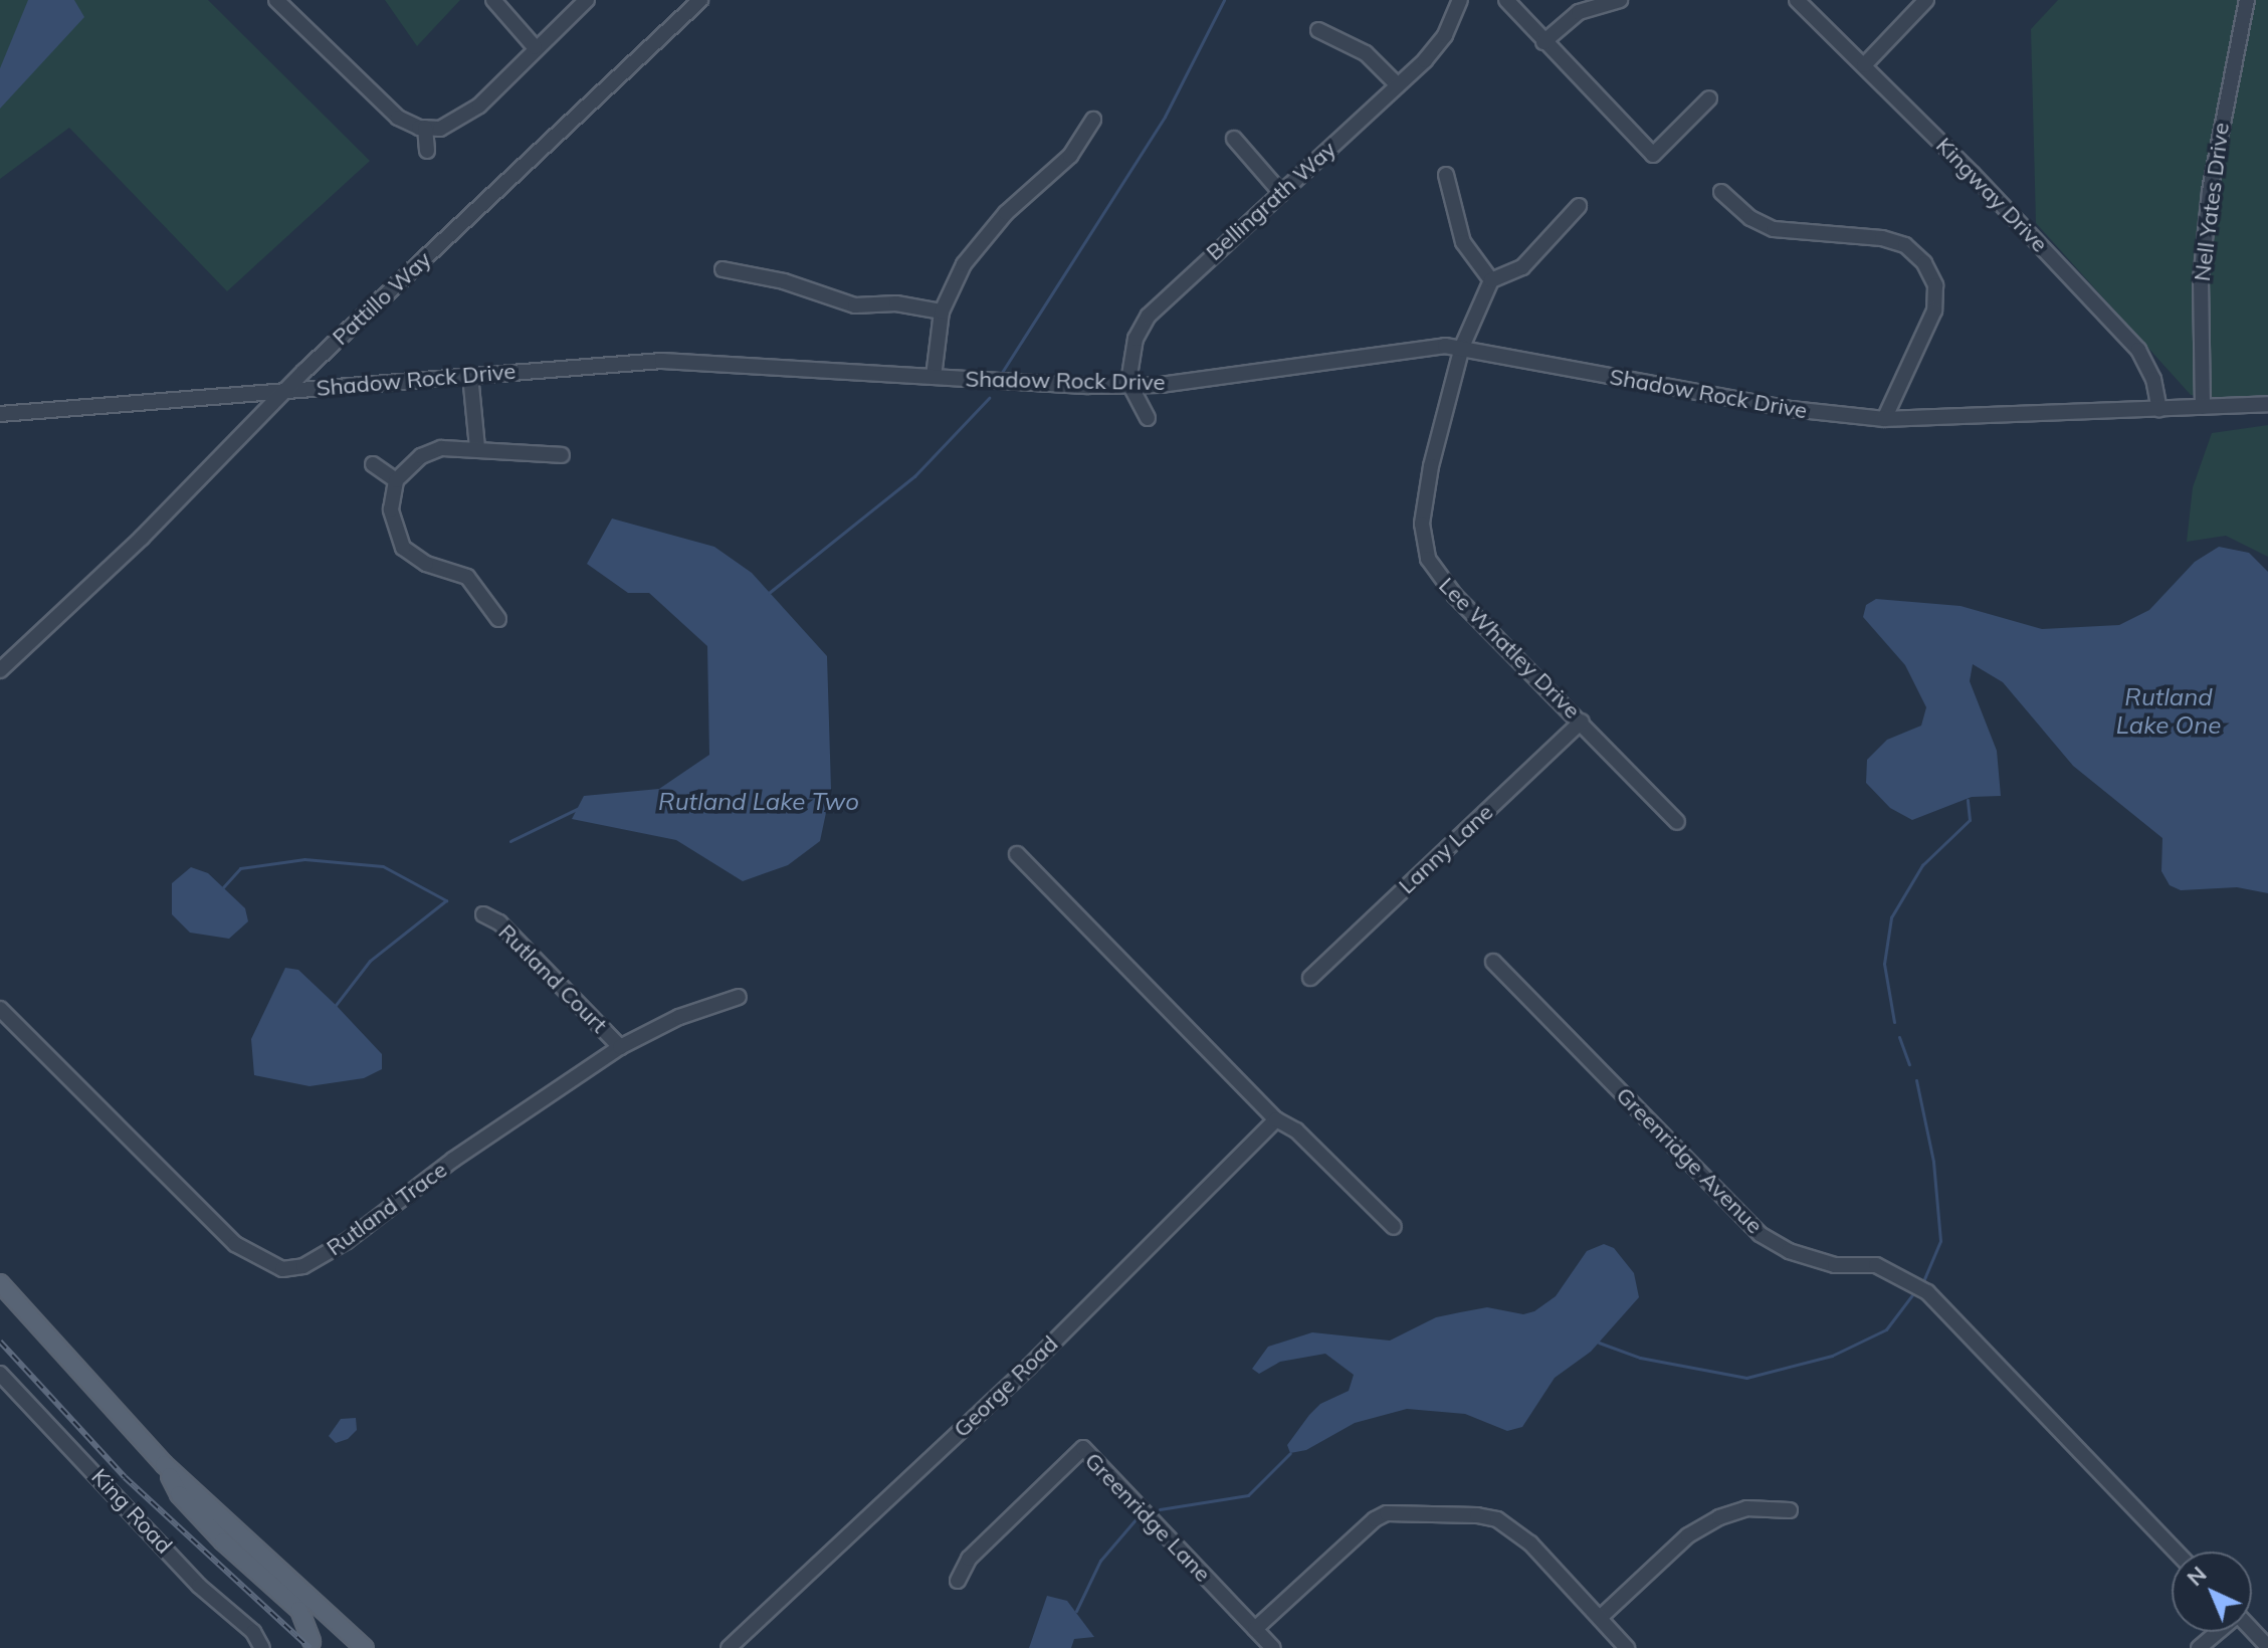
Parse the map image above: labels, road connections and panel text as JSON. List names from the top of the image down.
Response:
{
  "streets": {
    "street": [
      "Kingway Drive",
      "Bellingrath Way",
      "Nell Yates Drive",
      "Pattillo Way",
      "Shadow Rock Drive",
      "Lee Whatley Drive",
      "Lanny Lane",
      "Rutland Court",
      "Greenridge Avenue",
      "Rutland Trace",
      "George Road",
      "King Road",
      "Greenridge Lane"
    ]
  },
  "crossings": [
    ["Kingway Drive", "Shadow Rock Drive"],
    ["Bellingrath Way", "Shadow Rock Drive"],
    ["Nell Yates Drive", "Shadow Rock Drive"],
    ["Pattillo Way", "Shadow Rock Drive"],
    ["Shadow Rock Drive", "Lee Whatley Drive"],
    ["Lee Whatley Drive", "Lanny Lane"],
    ["Rutland Court", "Rutland Trace"]
  ],
  "water": ["Rutland Lake One", "Rutland Lake Two"],
  "north": "top left"
}
